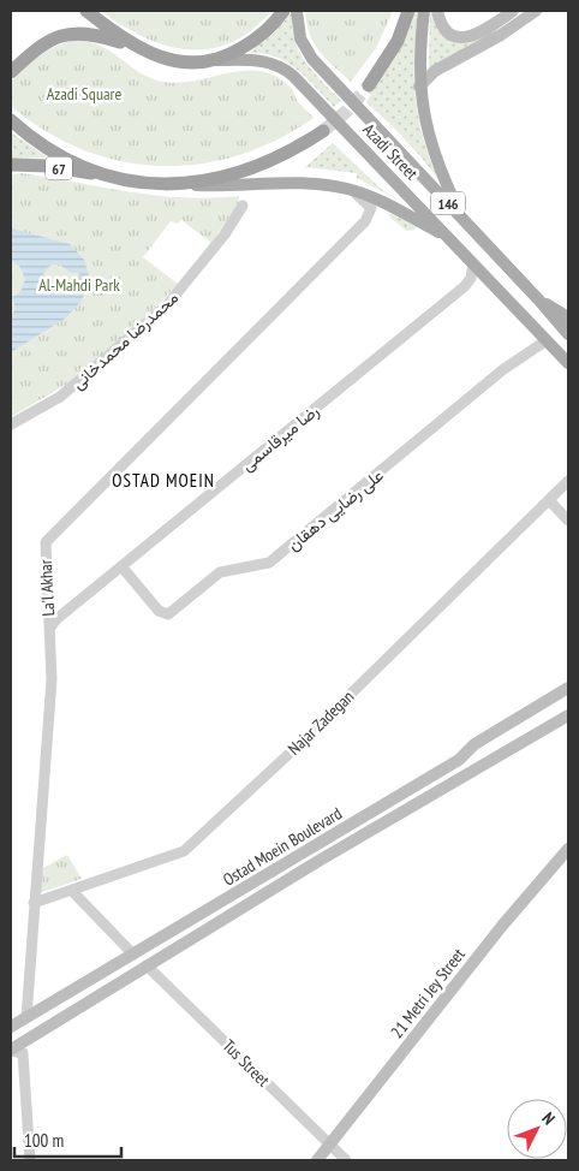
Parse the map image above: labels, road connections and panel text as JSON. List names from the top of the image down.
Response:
{
  "streets": {
    "highway": ["67"],
    "main road": [
      "Azadi Street",
      "146",
      "Ostad Moein Boulevard",
      "21 Metri Jey Street"
    ],
    "street": [
      "محمدرضا محمدخانی",
      "رضا میرقاسمی",
      "علی رضایی دهقان",
      "La'l Akhar",
      "Najar Zadegan",
      "Tus Street"
    ]
  },
  "crossings": [
    ["Azadi Street", "رضا میرقاسمی"],
    ["Azadi Street", "علی رضایی دهقان"],
    ["رضا میرقاسمی", "علی رضایی دهقان"],
    ["رضا میرقاسمی", "La'l Akhar"],
    ["La'l Akhar", "Najar Zadegan"],
    ["La'l Akhar", "Ostad Moein Boulevard"],
    ["Ostad Moein Boulevard", "Tus Street"],
    ["21 Metri Jey Street", "Tus Street"]
  ],
  "districts": ["OSTAD MOEIN"],
  "parks": ["Azadi Square", "Al-Mahdi Park"],
  "scale_bar": "100 m",
  "north": "top right"
}
